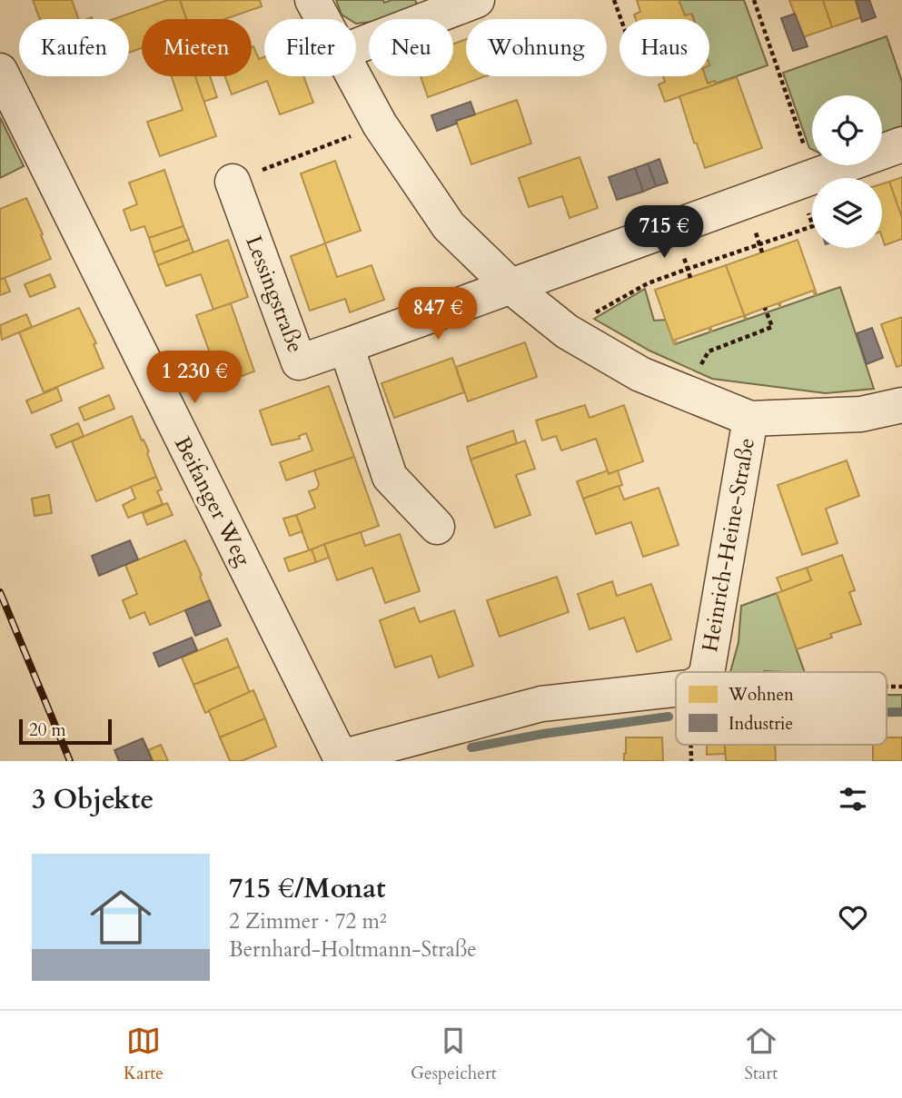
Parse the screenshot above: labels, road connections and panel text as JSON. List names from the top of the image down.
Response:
{
  "streets": {
    "street": ["Lessingstraße", "Beifanger Weg", "Heinrich-Heine-Straße"]
  },
  "legend": ["Wohnen", "Industrie"],
  "scale_bar": "20 m",
  "page": {
    "chip": [
      "Kaufen",
      "Mieten",
      "Filter",
      "Neu",
      "Wohnung",
      "Haus"
    ],
    "price": ["715 €", "847 €", "1 230 €"],
    "scale": "20 m",
    "heading": "3 Objekte",
    "list": [
      {
        "name": "715 €/Monat",
        "note": "2 Zimmer · 72 m² · Bernhard-Holtmann-Straße"
      }
    ],
    "tabs": ["Karte", "Gespeichert", "Start"]
  }
}
